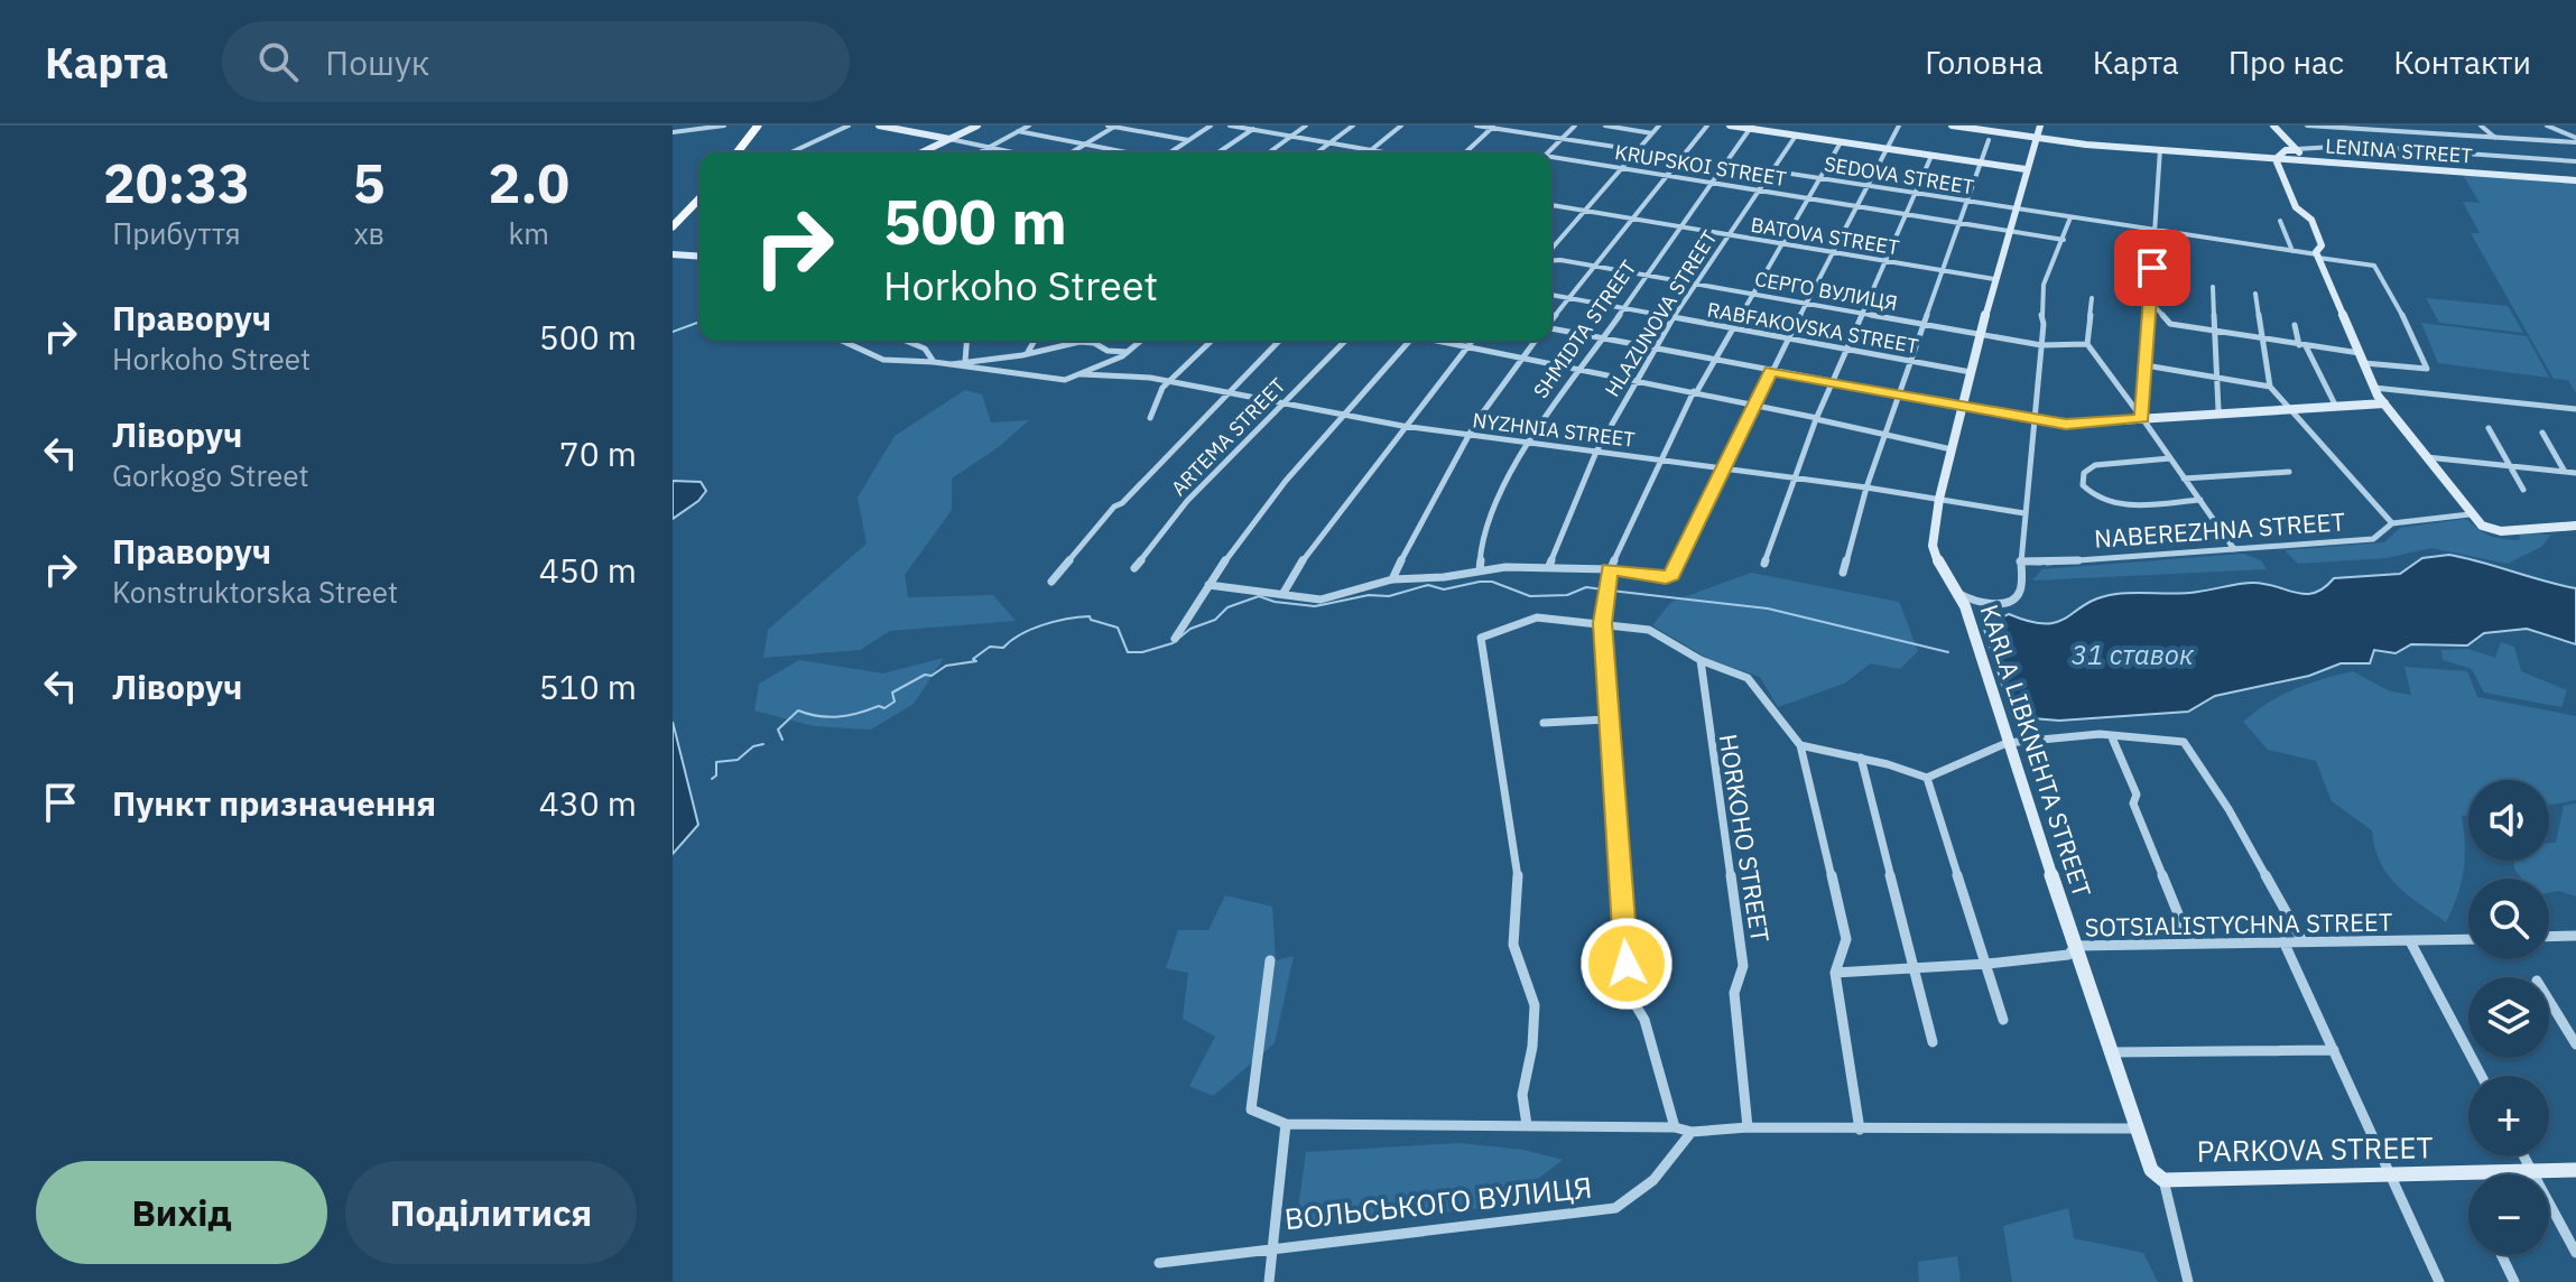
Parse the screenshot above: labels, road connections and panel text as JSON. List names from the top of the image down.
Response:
{
  "streets": {
    "street": [
      "LENINA STREET",
      "KRUPSKOI STREET",
      "SEDOVA STREET",
      "BATOVA STREET",
      "СЕРГО ВУЛИЦЯ",
      "HLAZUNOVA STREET",
      "RABFAKOVSKA STREET",
      "SHMIDTA STREET",
      "NYZHNIA STREET",
      "ARTEMA STREET",
      "NABEREZHNA STREET",
      "KARLA LIBKNEHTA STREET",
      "HORKOHO STREET",
      "SOTSIALISTYCHNA STREET",
      "PARKOVA STREET",
      "ВОЛЬСЬКОГО ВУЛИЦЯ"
    ]
  },
  "crossings": [
    ["LENINA STREET", "KARLA LIBKNEHTA STREET"],
    ["KRUPSKOI STREET", "HLAZUNOVA STREET"],
    ["KRUPSKOI STREET", "SHMIDTA STREET"],
    ["KRUPSKOI STREET", "KARLA LIBKNEHTA STREET"],
    ["SEDOVA STREET", "HLAZUNOVA STREET"],
    ["SEDOVA STREET", "SHMIDTA STREET"],
    ["SEDOVA STREET", "KARLA LIBKNEHTA STREET"],
    ["BATOVA STREET", "HLAZUNOVA STREET"],
    ["BATOVA STREET", "SHMIDTA STREET"],
    ["BATOVA STREET", "KARLA LIBKNEHTA STREET"],
    ["СЕРГО ВУЛИЦЯ", "HLAZUNOVA STREET"],
    ["СЕРГО ВУЛИЦЯ", "SHMIDTA STREET"],
    ["СЕРГО ВУЛИЦЯ", "KARLA LIBKNEHTA STREET"],
    ["HLAZUNOVA STREET", "RABFAKOVSKA STREET"],
    ["HLAZUNOVA STREET", "NYZHNIA STREET"],
    ["RABFAKOVSKA STREET", "SHMIDTA STREET"],
    ["RABFAKOVSKA STREET", "KARLA LIBKNEHTA STREET"],
    ["SHMIDTA STREET", "NYZHNIA STREET"],
    ["NYZHNIA STREET", "ARTEMA STREET"],
    ["NYZHNIA STREET", "KARLA LIBKNEHTA STREET"],
    ["KARLA LIBKNEHTA STREET", "SOTSIALISTYCHNA STREET"],
    ["KARLA LIBKNEHTA STREET", "PARKOVA STREET"]
  ],
  "water": ["31 ставок"],
  "page": {
    "header": "Карта",
    "search": "Пошук",
    "nav": [
      "Головна",
      "Карта",
      "Про нас",
      "Контакти"
    ],
    "eta": [
      "20:33",
      "Прибуття",
      "5",
      "хв",
      "2.0",
      "km"
    ],
    "turn": ["500 m", "Horkoho Street"],
    "list": [
      {
        "name": "Праворуч",
        "note": "Horkoho Street",
        "value": "500 m"
      },
      {
        "name": "Ліворуч",
        "note": "Gorkogo Street",
        "value": "70 m"
      },
      {
        "name": "Праворуч",
        "note": "Konstruktorska Street",
        "value": "450 m"
      },
      {
        "name": "Ліворуч",
        "value": "510 m"
      },
      {
        "name": "Пункт призначення",
        "value": "430 m"
      }
    ],
    "map_buttons": ["+", "−"],
    "buttons": ["Вихід", "Поділитися"]
  }
}
